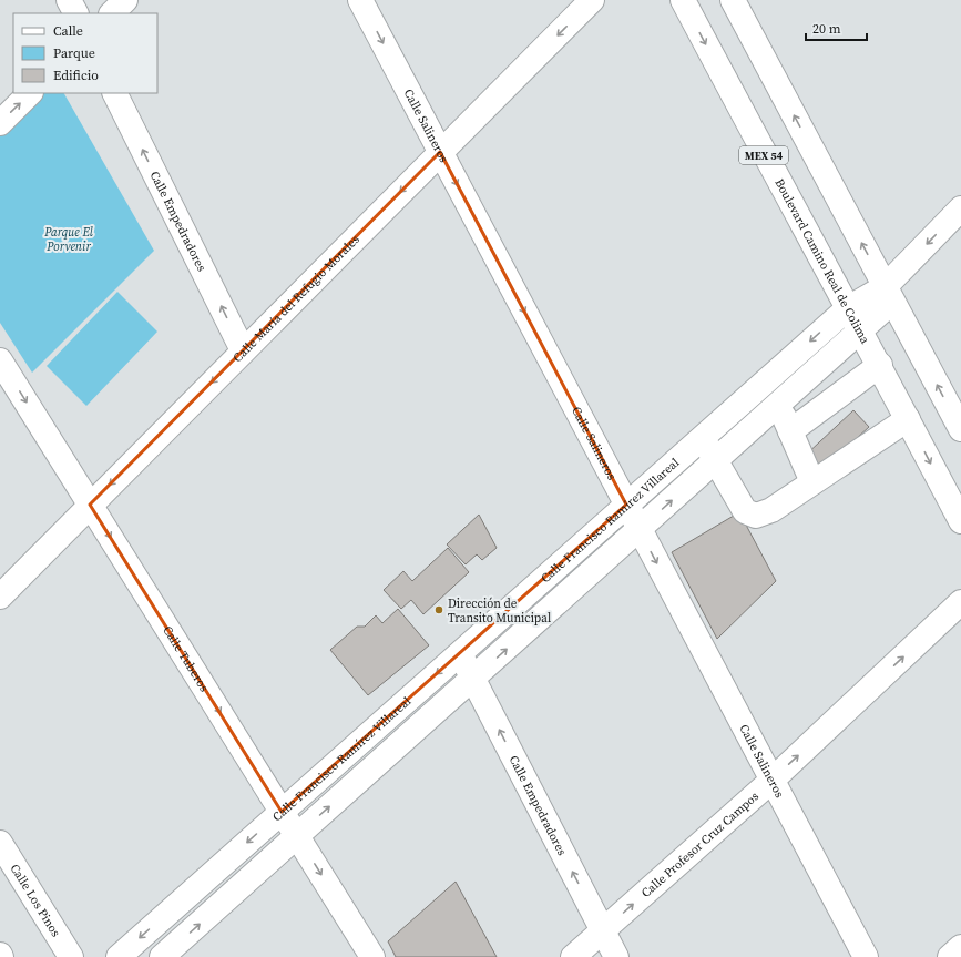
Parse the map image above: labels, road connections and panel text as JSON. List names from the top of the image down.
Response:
{
  "streets": {
    "street": [
      "Calle Salineros",
      "MEX 54",
      "Calle Empedradores",
      "Boulevard Camino Real de Colima",
      "Calle María del Refugio Morales",
      "Calle Francisco Ramírez Villareal",
      "Calle Tuberos",
      "Calle Profesor Cruz Campos",
      "Calle Los Pinos"
    ]
  },
  "crossings": [
    ["Calle Salineros", "Calle María del Refugio Morales"],
    ["Calle Salineros", "Calle Francisco Ramírez Villareal"],
    ["Calle Salineros", "Calle Profesor Cruz Campos"],
    ["Calle Empedradores", "Calle María del Refugio Morales"],
    ["Calle Empedradores", "Calle Francisco Ramírez Villareal"],
    ["Calle Empedradores", "Calle Profesor Cruz Campos"],
    ["Boulevard Camino Real de Colima", "Calle Francisco Ramírez Villareal"],
    ["Calle María del Refugio Morales", "Calle Tuberos"],
    ["Calle Francisco Ramírez Villareal", "Calle Tuberos"]
  ],
  "one_way": [
    "Calle Salineros",
    "Calle Empedradores",
    "Calle María del Refugio Morales",
    "Calle Tuberos",
    "Calle Profesor Cruz Campos"
  ],
  "parks": ["Parque El Porvenir"],
  "places": ["Dirección de Transito Municipal"],
  "legend": ["Calle", "Parque", "Edificio"],
  "scale_bar": "20 m"
}
